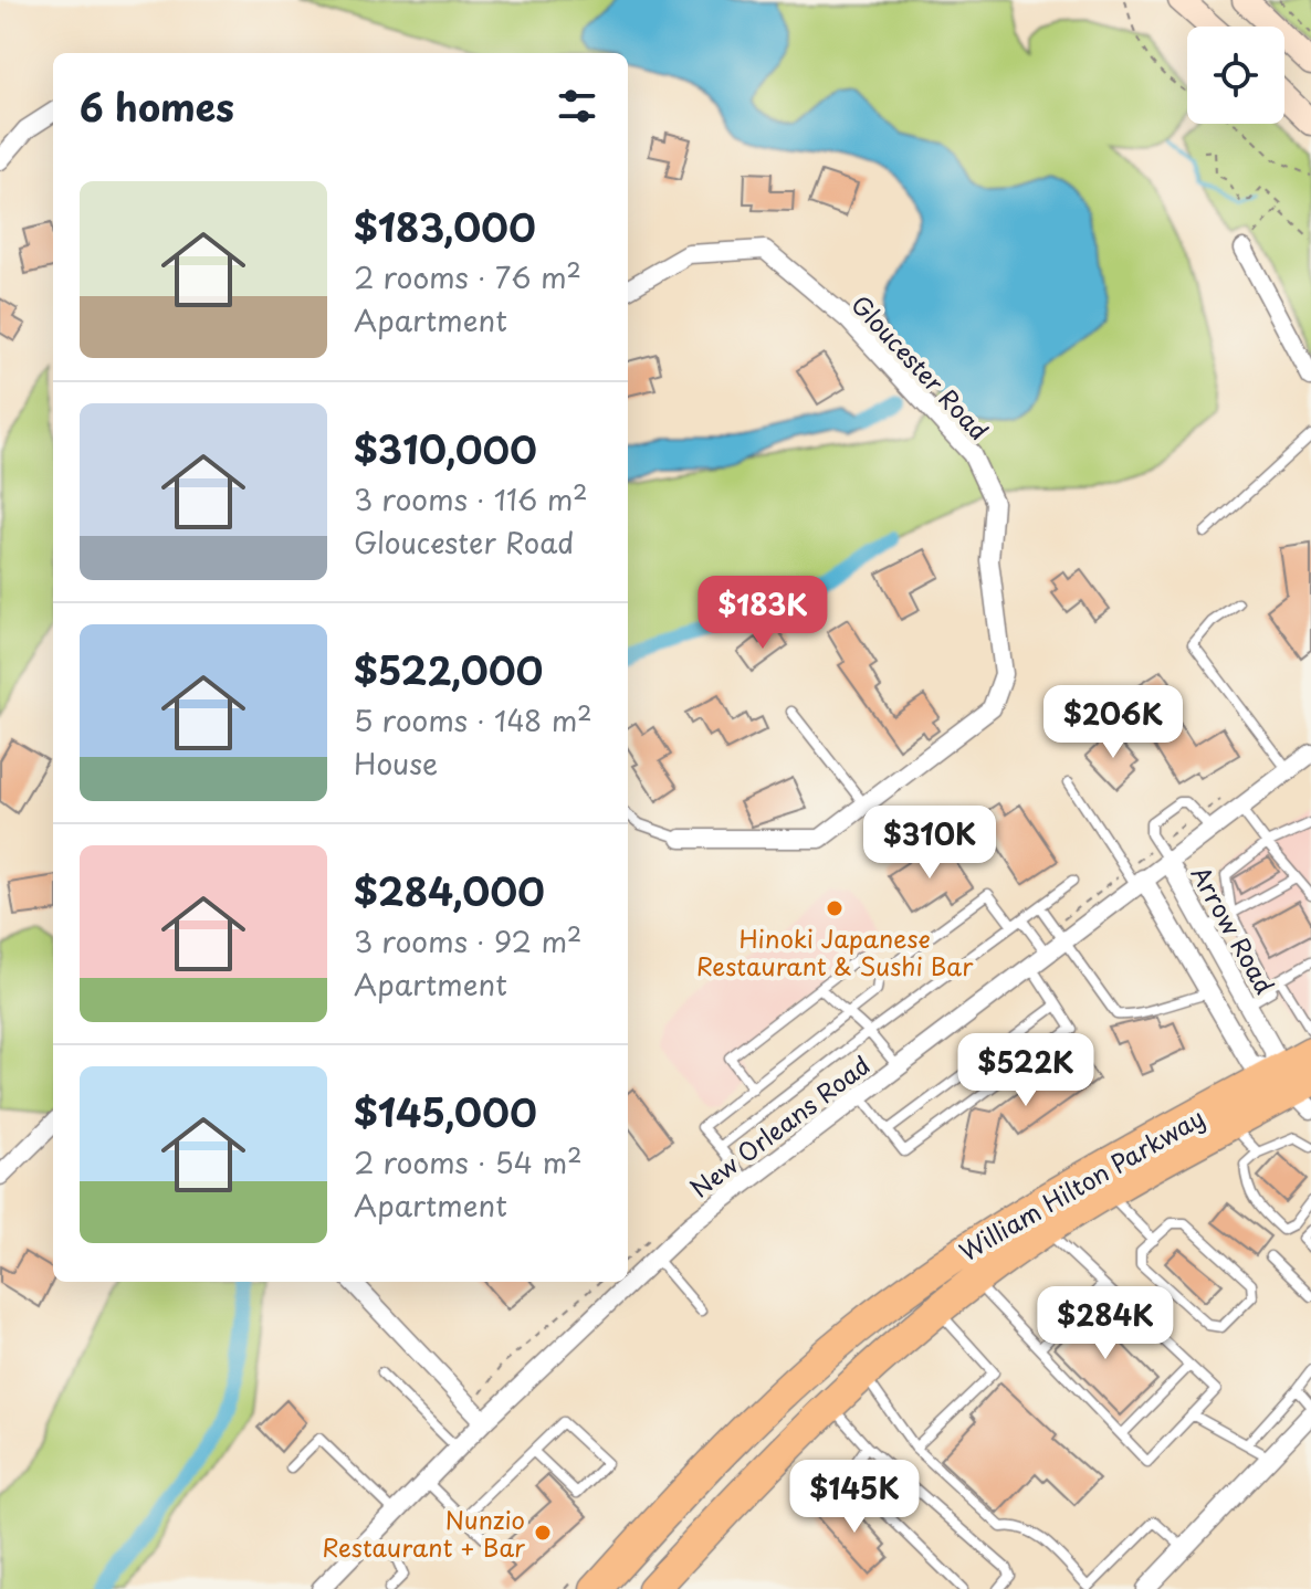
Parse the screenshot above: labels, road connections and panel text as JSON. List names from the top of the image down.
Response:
{
  "streets": {
    "highway": ["William Hilton Parkway"],
    "street": ["Gloucester Road", "Arrow Road", "New Orleans Road"]
  },
  "crossings": [
    ["Arrow Road", "New Orleans Road"],
    ["Arrow Road", "William Hilton Parkway"]
  ],
  "places": ["Hinoki Japanese Restaurant & Sushi Bar", "Nunzio Restaurant + Bar"],
  "page": {
    "heading": "6 homes",
    "list": [
      {
        "name": "$183,000",
        "note": "2 rooms · 76 m² · Apartment"
      },
      {
        "name": "$310,000",
        "note": "3 rooms · 116 m² · Gloucester Road"
      },
      {
        "name": "$522,000",
        "note": "5 rooms · 148 m² · House"
      },
      {
        "name": "$284,000",
        "note": "3 rooms · 92 m² · Apartment"
      },
      {
        "name": "$145,000",
        "note": "2 rooms · 54 m² · Apartment"
      }
    ],
    "price": [
      "$183K",
      "$206K",
      "$310K",
      "$522K",
      "$284K",
      "$145K"
    ]
  }
}
